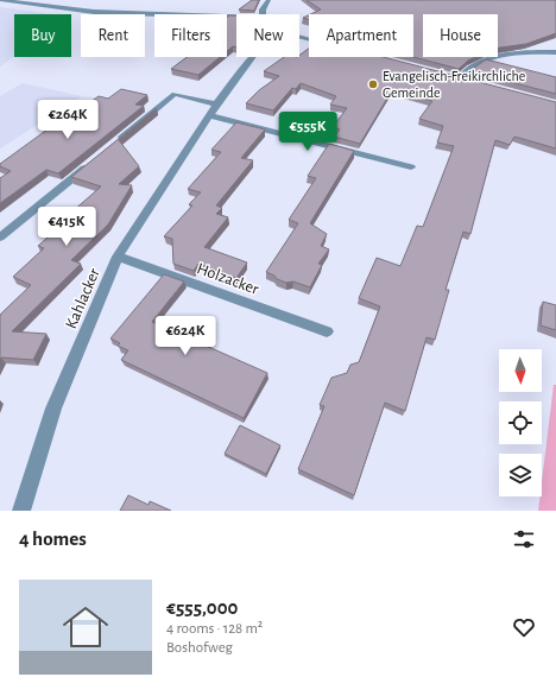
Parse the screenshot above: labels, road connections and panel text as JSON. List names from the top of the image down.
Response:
{
  "streets": {
    "street": ["Holzacker", "Kahlacker"]
  },
  "crossings": [
    ["Holzacker", "Kahlacker"]
  ],
  "places": ["Evangelisch-Freikirchliche Gemeinde"],
  "north": "bottom",
  "page": {
    "chip": [
      "Buy",
      "Rent",
      "Filters",
      "New",
      "Apartment",
      "House"
    ],
    "price": [
      "€264K",
      "€555K",
      "€415K",
      "€624K"
    ],
    "heading": "4 homes",
    "list": [
      {
        "name": "€555,000",
        "note": "4 rooms · 128 m² · Boshofweg"
      }
    ]
  }
}
